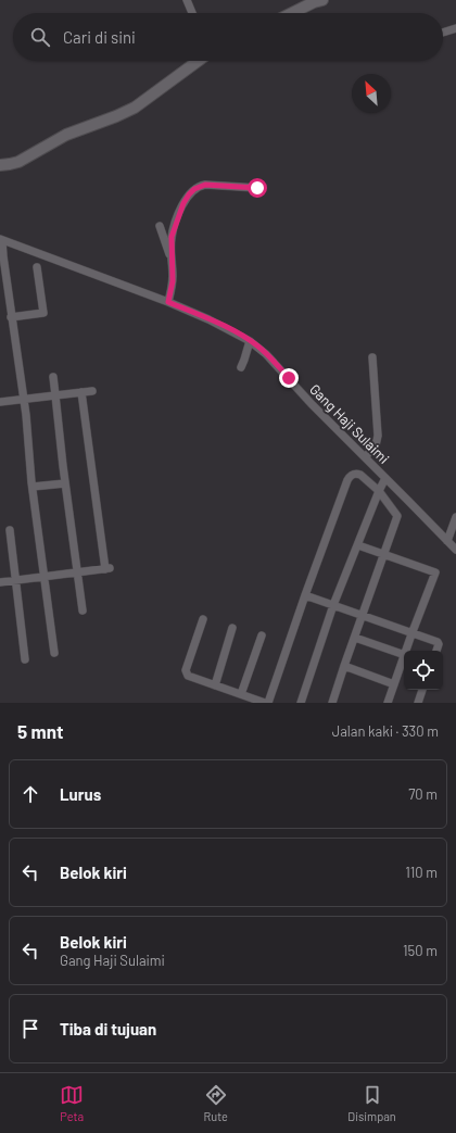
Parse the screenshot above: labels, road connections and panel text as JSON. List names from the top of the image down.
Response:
{
  "streets": {
    "street": ["Gang Haji Sulaimi"]
  },
  "north": "top left",
  "page": {
    "search": "Cari di sini",
    "heading": ["5 mnt", "Jalan kaki · 330 m"],
    "list": [
      ["Lurus", "70 m"],
      ["Belok kiri", "110 m"],
      ["Belok kiri", "Gang Haji Sulaimi", "150 m"],
      "Tiba di tujuan"
    ],
    "nav": ["Peta", "Rute", "Disimpan"]
  }
}
